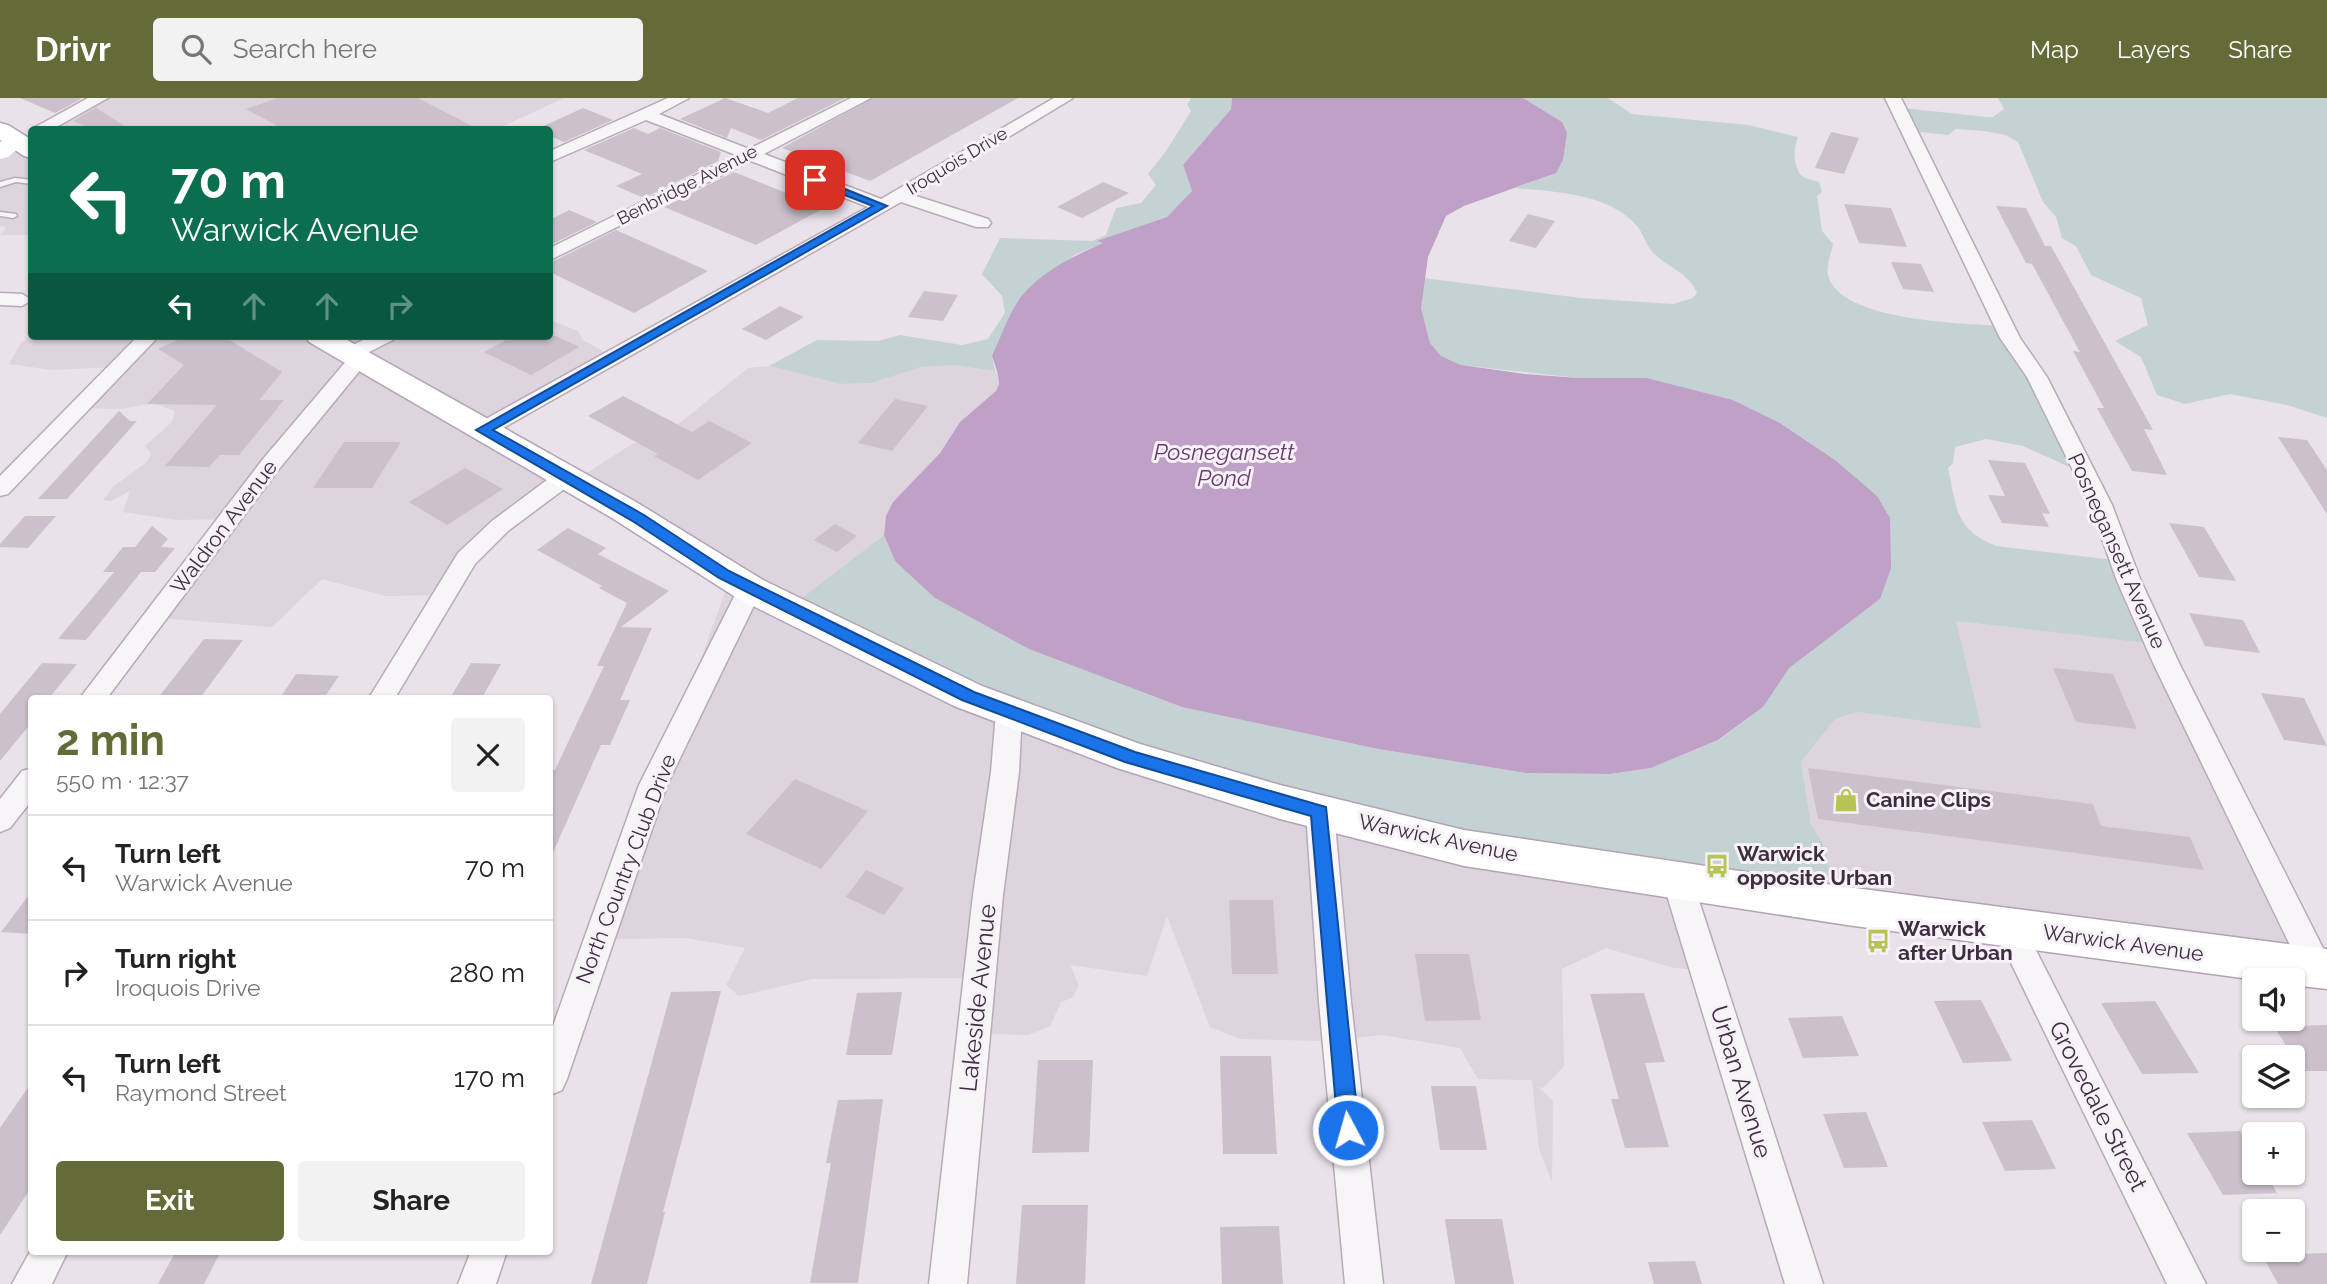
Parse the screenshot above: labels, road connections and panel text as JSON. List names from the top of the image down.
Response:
{
  "streets": {
    "main road": ["Warwick Avenue"],
    "street": [
      "Iroquois Drive",
      "Benbridge Avenue",
      "Waldron Avenue",
      "Posnegansett Avenue",
      "North Country Club Drive",
      "Lakeside Avenue",
      "Urban Avenue",
      "Grovedale Street"
    ]
  },
  "crossings": [
    ["Iroquois Drive", "Warwick Avenue"],
    ["Waldron Avenue", "Warwick Avenue"],
    ["Posnegansett Avenue", "Warwick Avenue"],
    ["Warwick Avenue", "North Country Club Drive"],
    ["Warwick Avenue", "Lakeside Avenue"],
    ["Warwick Avenue", "Urban Avenue"],
    ["Warwick Avenue", "Grovedale Street"]
  ],
  "water": ["Posnegansett Pond"],
  "places": {
    "shop": ["Canine Clips"],
    "bus stop": ["Warwick opposite Urban", "Warwick after Urban"]
  },
  "page": {
    "header": "Drivr",
    "search": "Search here",
    "nav": ["Map", "Layers", "Share"],
    "turn": ["70 m", "Warwick Avenue"],
    "heading": ["2 min", "550 m · 12:37"],
    "list": [
      {
        "name": "Turn left",
        "note": "Warwick Avenue",
        "value": "70 m"
      },
      {
        "name": "Turn right",
        "note": "Iroquois Drive",
        "value": "280 m"
      },
      {
        "name": "Turn left",
        "note": "Raymond Street",
        "value": "170 m"
      }
    ],
    "map_buttons": ["+", "−"],
    "buttons": ["Exit", "Share"]
  }
}
